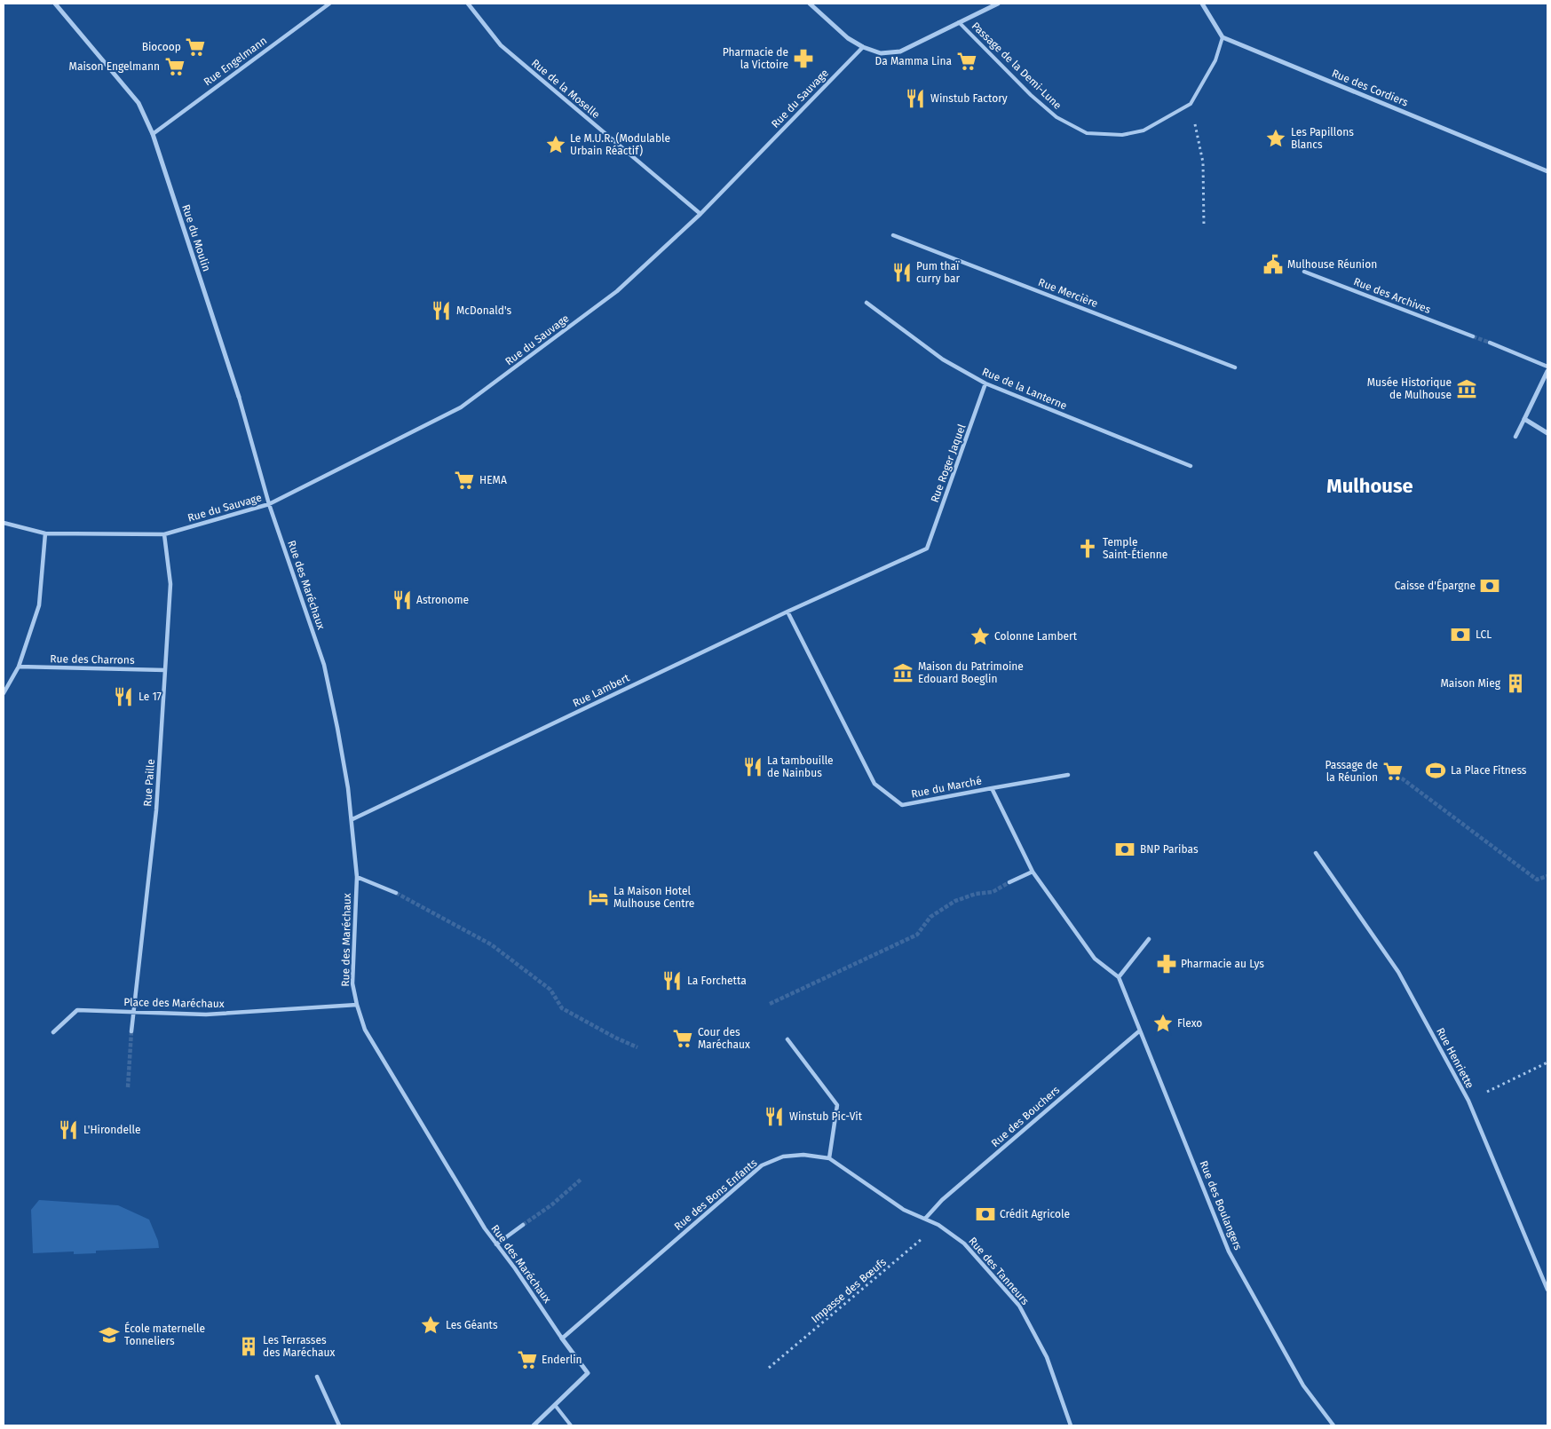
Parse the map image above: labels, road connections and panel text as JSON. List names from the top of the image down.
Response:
{
  "streets": {
    "street": [
      "Rue Engelmann",
      "Rue des Cordiers",
      "Rue de la Moselle",
      "Rue du Sauvage",
      "Rue du Moulin",
      "Rue Mercière",
      "Rue des Archives",
      "Rue de la Lanterne",
      "Rue Roger Jaquel",
      "Rue des Maréchaux",
      "Rue des Charrons",
      "Rue Lambert",
      "Rue Paille",
      "Rue du Marché",
      "Place des Maréchaux",
      "Rue Henriette",
      "Rue des Bouchers",
      "Rue des Bons Enfants",
      "Rue des Boulangers",
      "Rue des Tanneurs"
    ],
    "lane": ["Passage de la Demi-Lune"],
    "path": ["Impasse des Bœufs"]
  },
  "crossings": [
    ["Rue Engelmann", "Rue du Moulin"],
    ["Passage de la Demi-Lune", "Rue des Cordiers"],
    ["Rue de la Moselle", "Rue du Sauvage"],
    ["Rue du Sauvage", "Rue du Moulin"],
    ["Rue du Sauvage", "Rue des Maréchaux"],
    ["Rue du Sauvage", "Rue Paille"],
    ["Rue du Moulin", "Rue des Maréchaux"],
    ["Rue de la Lanterne", "Rue Roger Jaquel"],
    ["Rue Roger Jaquel", "Rue Lambert"],
    ["Rue des Maréchaux", "Rue Lambert"],
    ["Rue des Maréchaux", "Place des Maréchaux"],
    ["Rue des Maréchaux", "Rue des Bons Enfants"],
    ["Rue des Charrons", "Rue Paille"],
    ["Rue Lambert", "Rue du Marché"],
    ["Rue Paille", "Place des Maréchaux"],
    ["Rue du Marché", "Rue des Boulangers"],
    ["Rue des Bouchers", "Rue des Bons Enfants"],
    ["Rue des Bouchers", "Rue des Boulangers"],
    ["Rue des Bouchers", "Rue des Tanneurs"],
    ["Rue des Bons Enfants", "Rue des Tanneurs"],
    ["Rue des Tanneurs", "Impasse des Bœufs"]
  ],
  "districts": ["Mulhouse"],
  "places": {
    "supermarket": [
      "Biocoop",
      "Da Mamma Lina",
      "Maison Engelmann",
      "HEMA",
      "Passage de la Réunion",
      "Cour des Maréchaux",
      "Enderlin"
    ],
    "pharmacy": ["Pharmacie de la Victoire", "Pharmacie au Lys"],
    "restaurant": [
      "Winstub Factory",
      "Pum thaï curry bar",
      "McDonald's",
      "Astronome",
      "Le 17",
      "La tambouille de Nainbus",
      "La Forchetta",
      "Winstub Pic-Vit",
      "L'Hirondelle"
    ],
    "place": [
      "Les Papillons Blancs",
      "Le M.U.R. (Modulable Urbain Réactif)",
      "Colonne Lambert",
      "Flexo",
      "Les Géants"
    ],
    "public building": ["Mulhouse Réunion"],
    "museum": ["Musée Historique de Mulhouse", "Maison du Patrimoine Edouard Boeglin"],
    "church": ["Temple Saint-Étienne"],
    "bank": [
      "Caisse d'Épargne",
      "LCL",
      "BNP Paribas",
      "Crédit Agricole"
    ],
    "building": ["Maison Mieg", "Les Terrasses des Maréchaux"],
    "sports": ["La Place Fitness"],
    "hotel": ["La Maison Hotel Mulhouse Centre"],
    "school or university": ["École maternelle Tonneliers"]
  }
}
